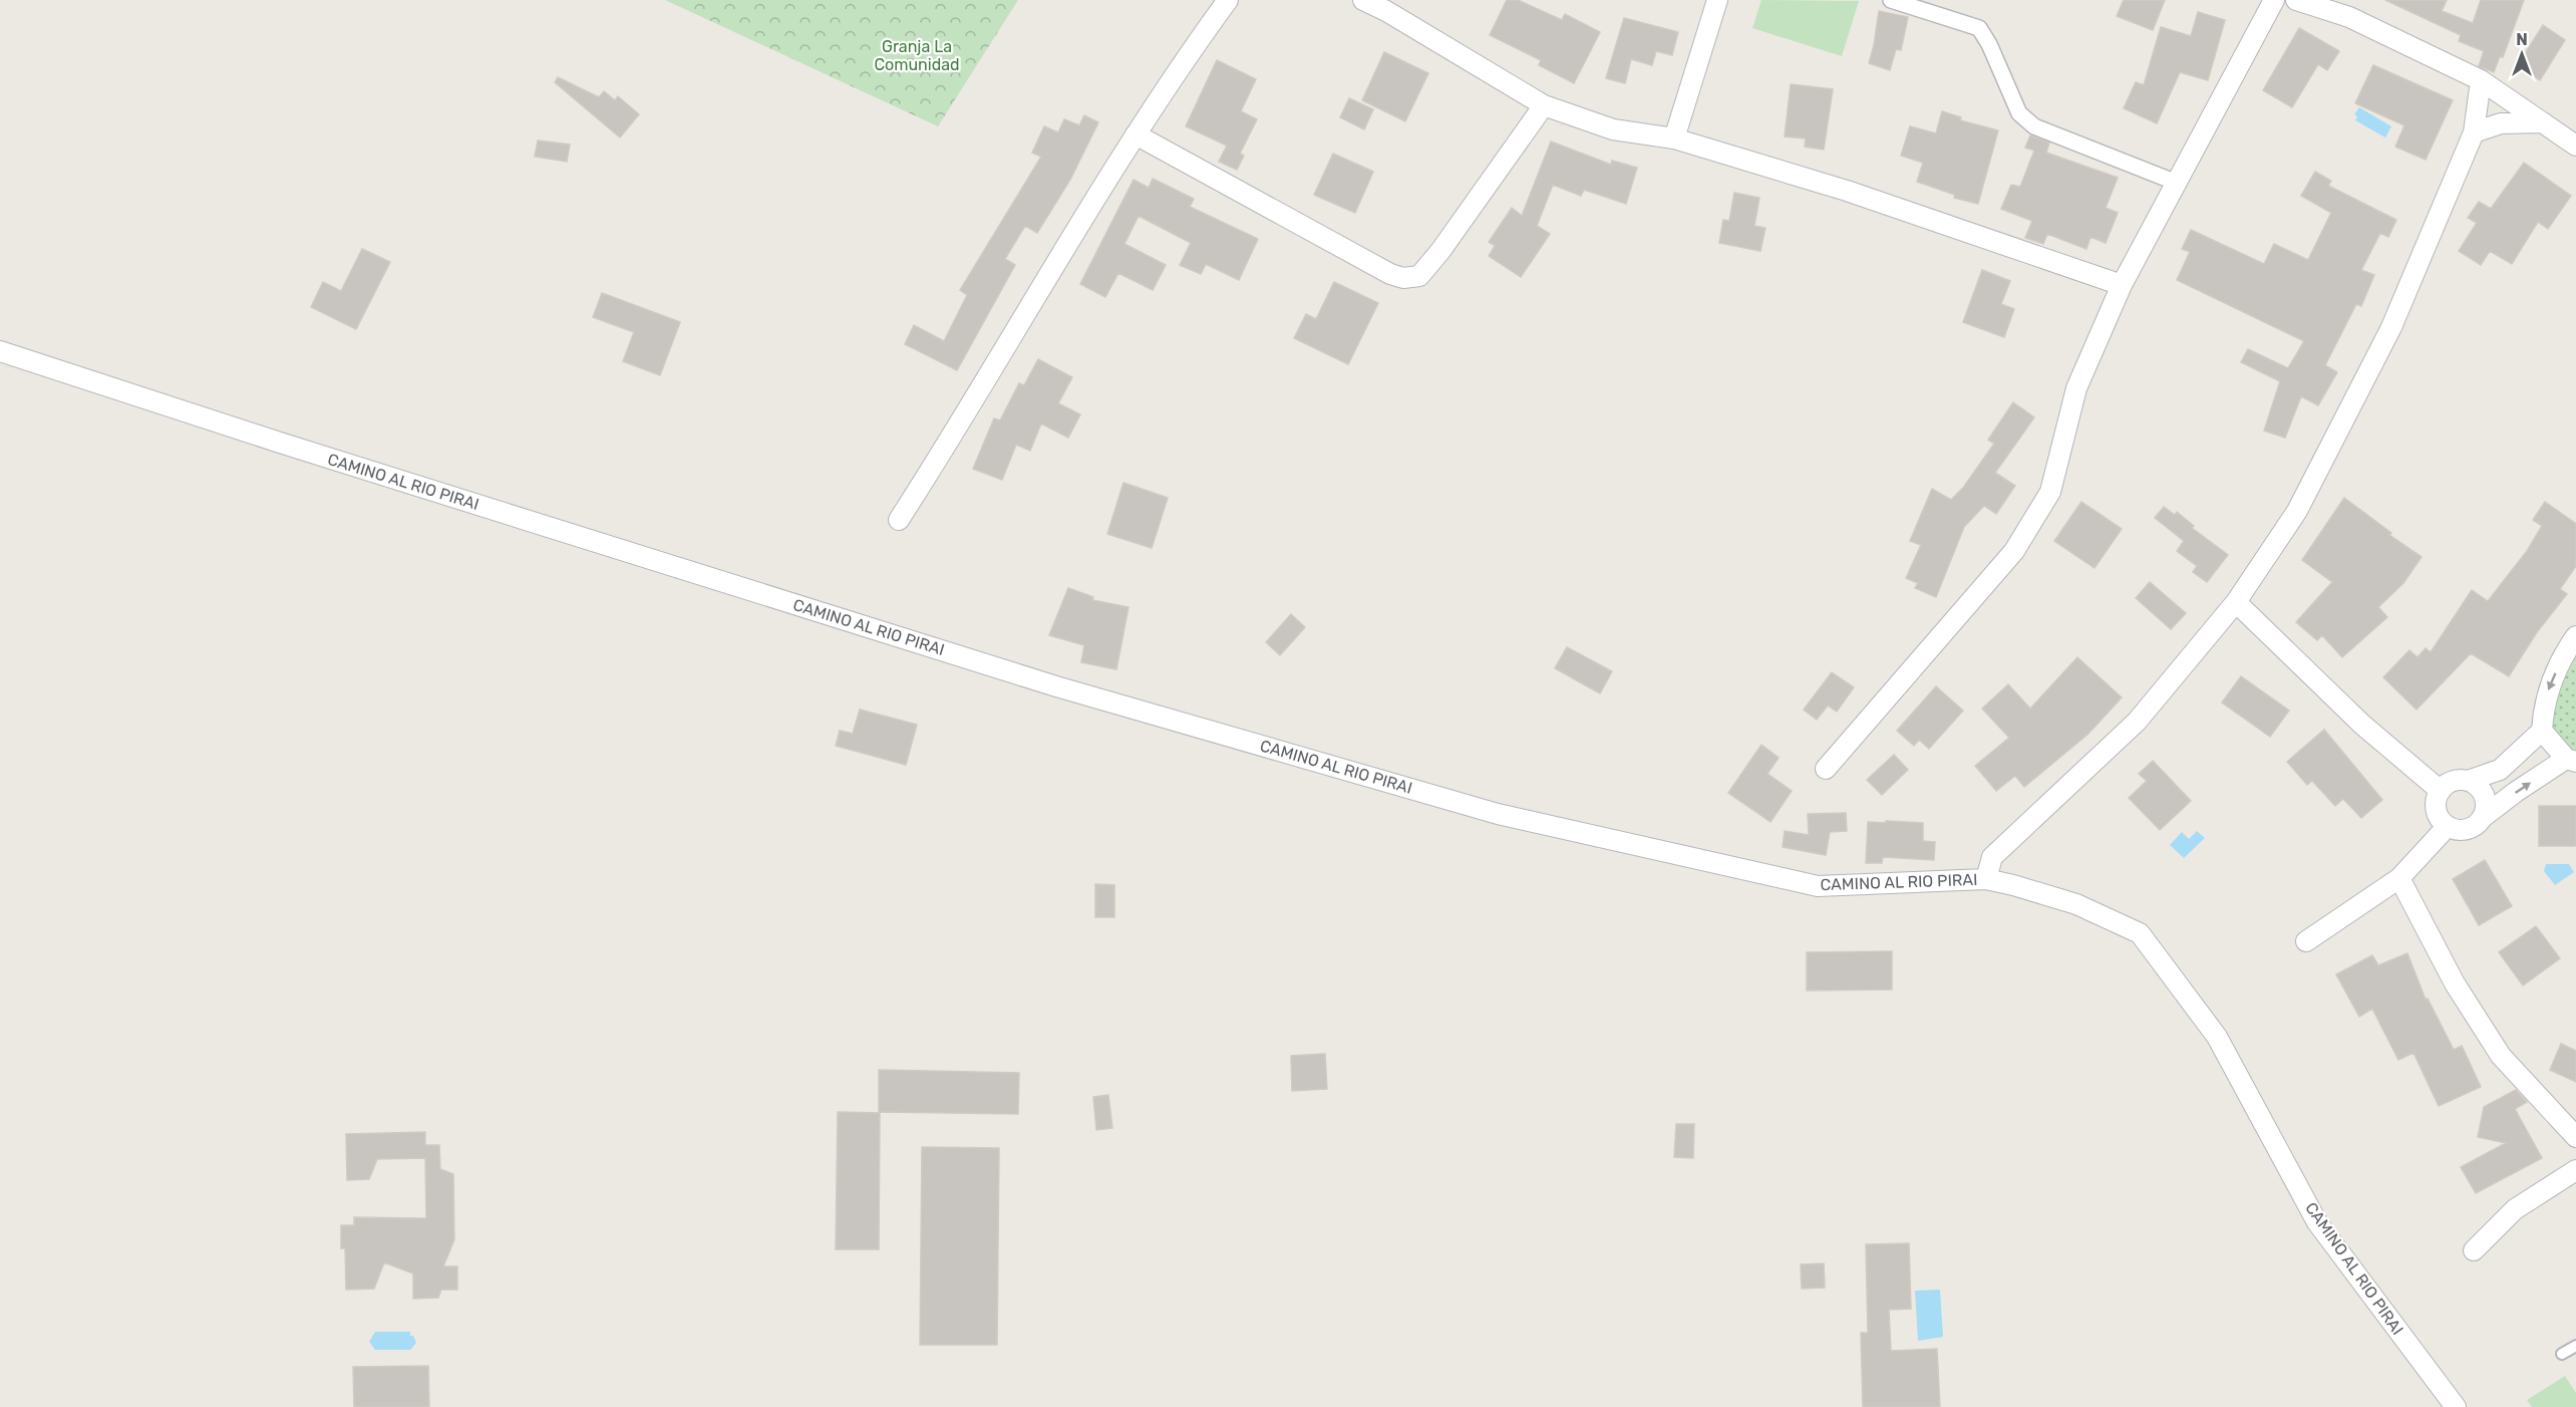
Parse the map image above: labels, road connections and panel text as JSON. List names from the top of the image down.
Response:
{
  "streets": {
    "street": ["CAMINO AL RIO PIRAI"]
  },
  "parks": ["Granja La Comunidad"],
  "north": "top"
}
